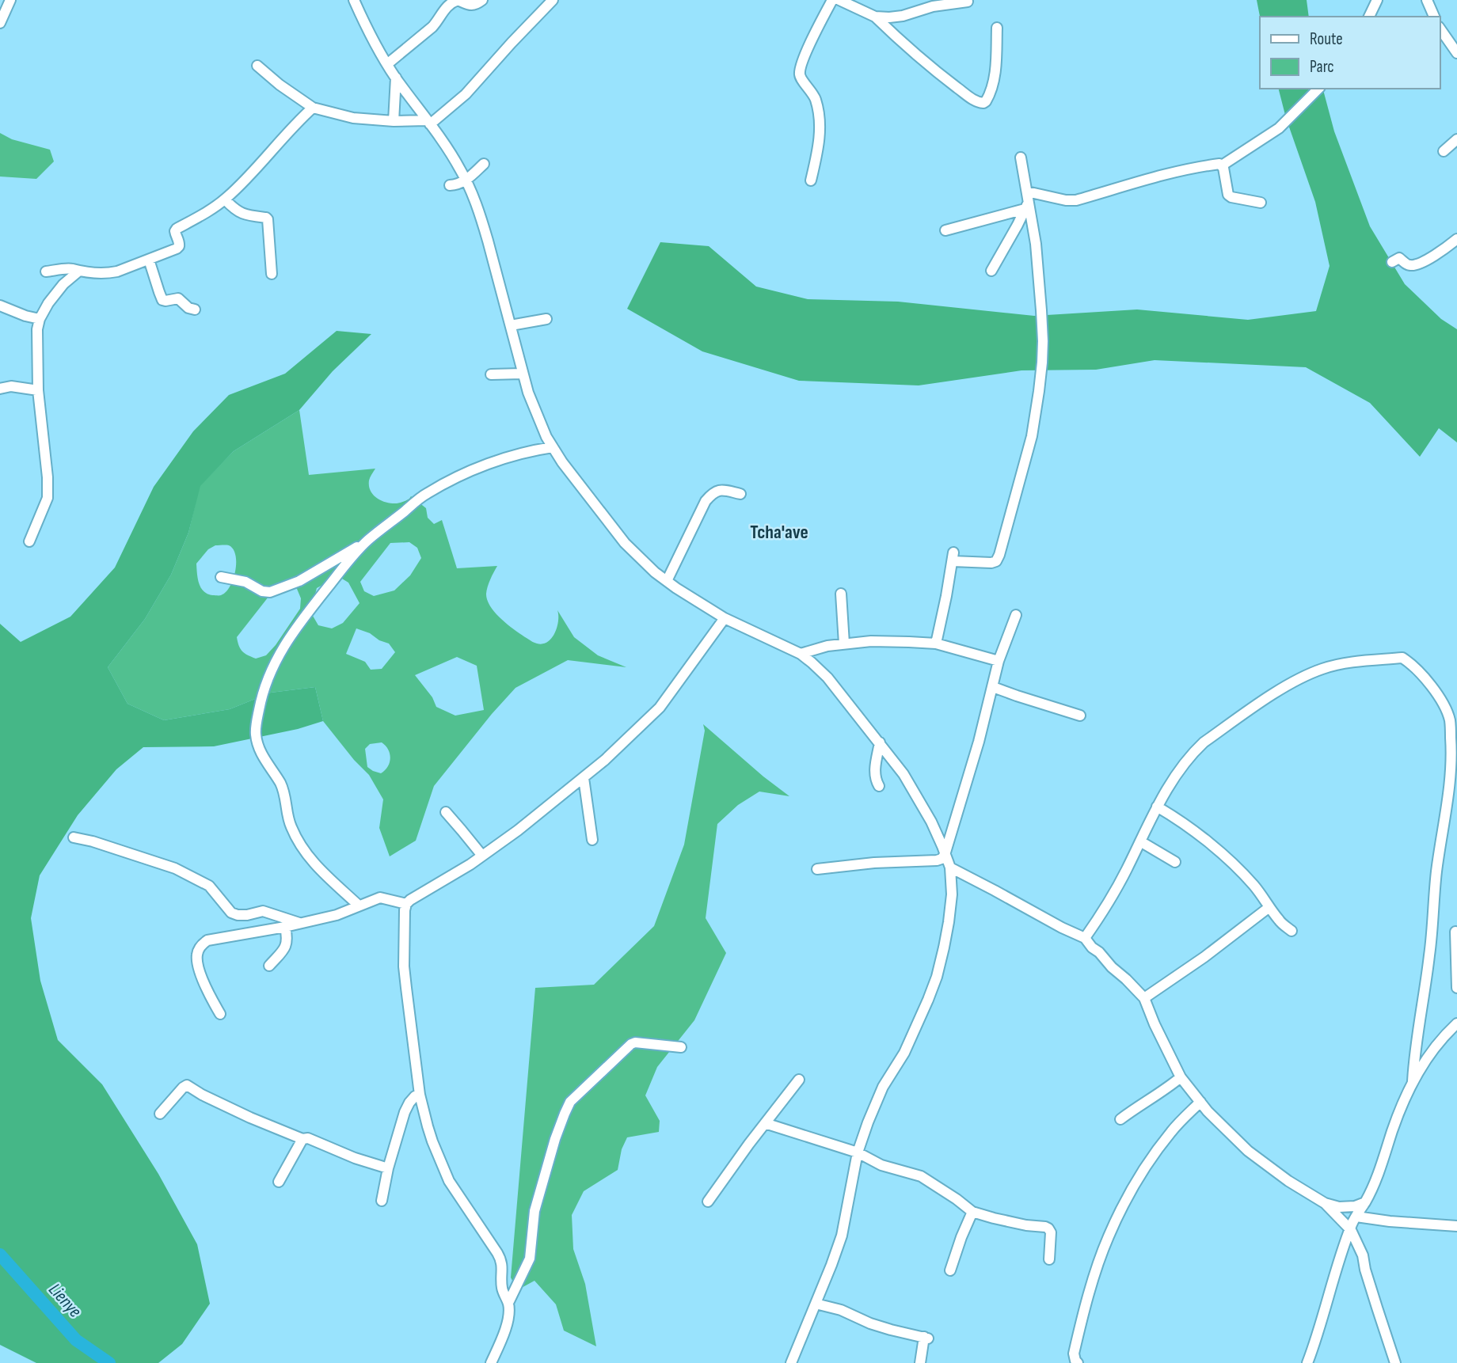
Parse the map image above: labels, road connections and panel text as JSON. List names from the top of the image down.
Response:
{
  "districts": ["Tcha'ave"],
  "water": ["Lienye"],
  "legend": ["Route", "Parc"]
}
